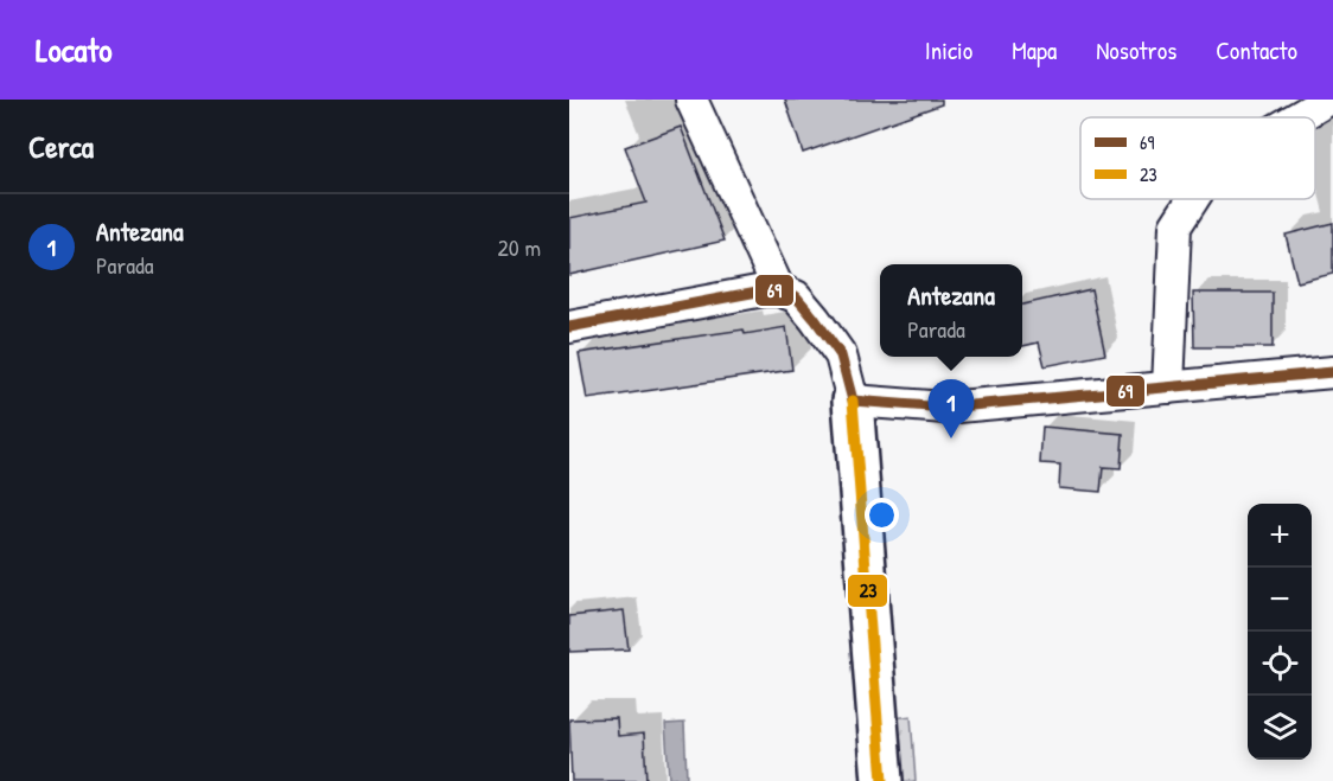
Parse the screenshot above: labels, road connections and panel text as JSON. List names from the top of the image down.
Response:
{
  "lines": ["transit line 69", "transit line 23"],
  "legend": ["69", "23"],
  "page": {
    "header": "Locato",
    "nav": [
      "Inicio",
      "Mapa",
      "Nosotros",
      "Contacto"
    ],
    "heading": "Cerca",
    "list": [
      {
        "mark": "1",
        "name": "Antezana",
        "note": "Parada",
        "value": "20 m"
      }
    ],
    "popup": ["Antezana", "Parada"],
    "pins": "1",
    "map_buttons": ["+", "−"]
  }
}
